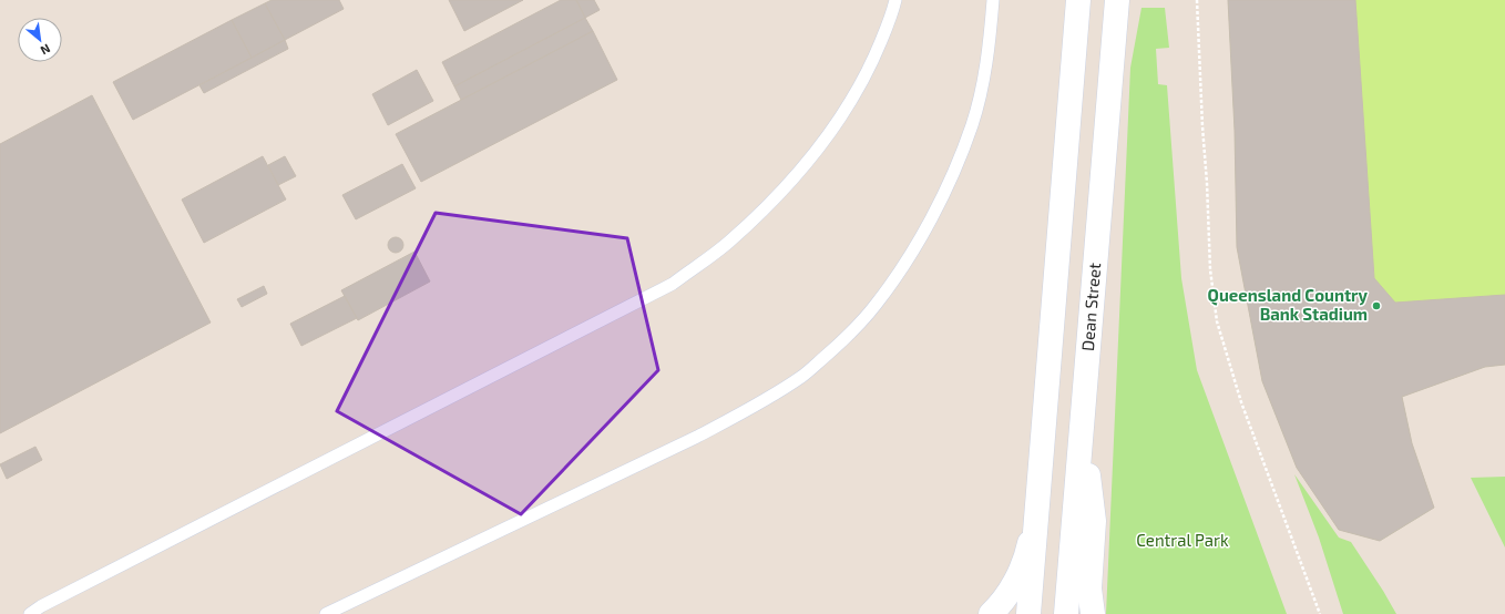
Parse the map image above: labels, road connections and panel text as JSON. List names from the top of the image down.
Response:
{
  "streets": {
    "main road": ["Dean Street"]
  },
  "parks": ["Central Park"],
  "places": ["Queensland Country Bank Stadium"],
  "north": "bottom right"
}
